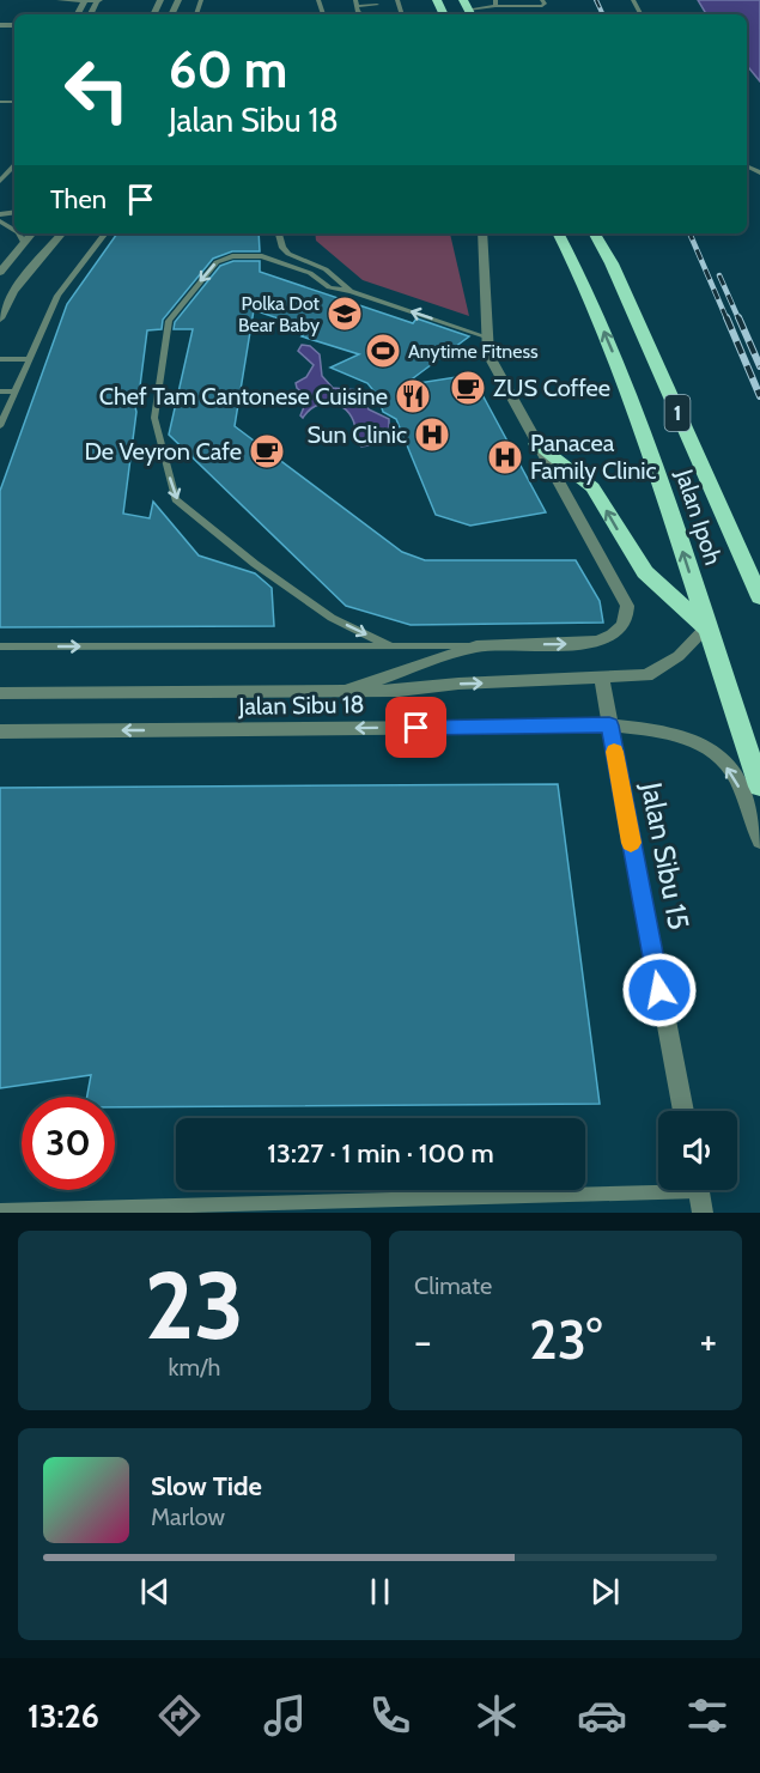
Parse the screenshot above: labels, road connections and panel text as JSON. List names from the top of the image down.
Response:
{
  "streets": {
    "highway": ["1", "Jalan Ipoh"],
    "street": ["Jalan Sibu 18", "Jalan Sibu 15"]
  },
  "crossings": [
    ["Jalan Ipoh", "Jalan Sibu 18"],
    ["Jalan Sibu 18", "Jalan Sibu 15"]
  ],
  "places": {
    "school or university": ["Polka Dot Bear Baby"],
    "sports": ["Anytime Fitness"],
    "cafe": ["ZUS Coffee", "De Veyron Cafe"],
    "restaurant": ["Chef Tam Cantonese Cuisine"],
    "hospital": ["Sun Clinic", "Panacea Family Clinic"]
  },
  "page": {
    "turn": ["60 m", "Jalan Sibu 18"],
    "then": "Then",
    "limit": "30",
    "trip": "13:27 · 1 min · 100 m",
    "tile": [
      ["23", "km/h"],
      "Climate"
    ],
    "heat": ["−", "23°", "+"],
    "song": ["Slow Tide", "Marlow"],
    "tabs": "13:26"
  }
}
